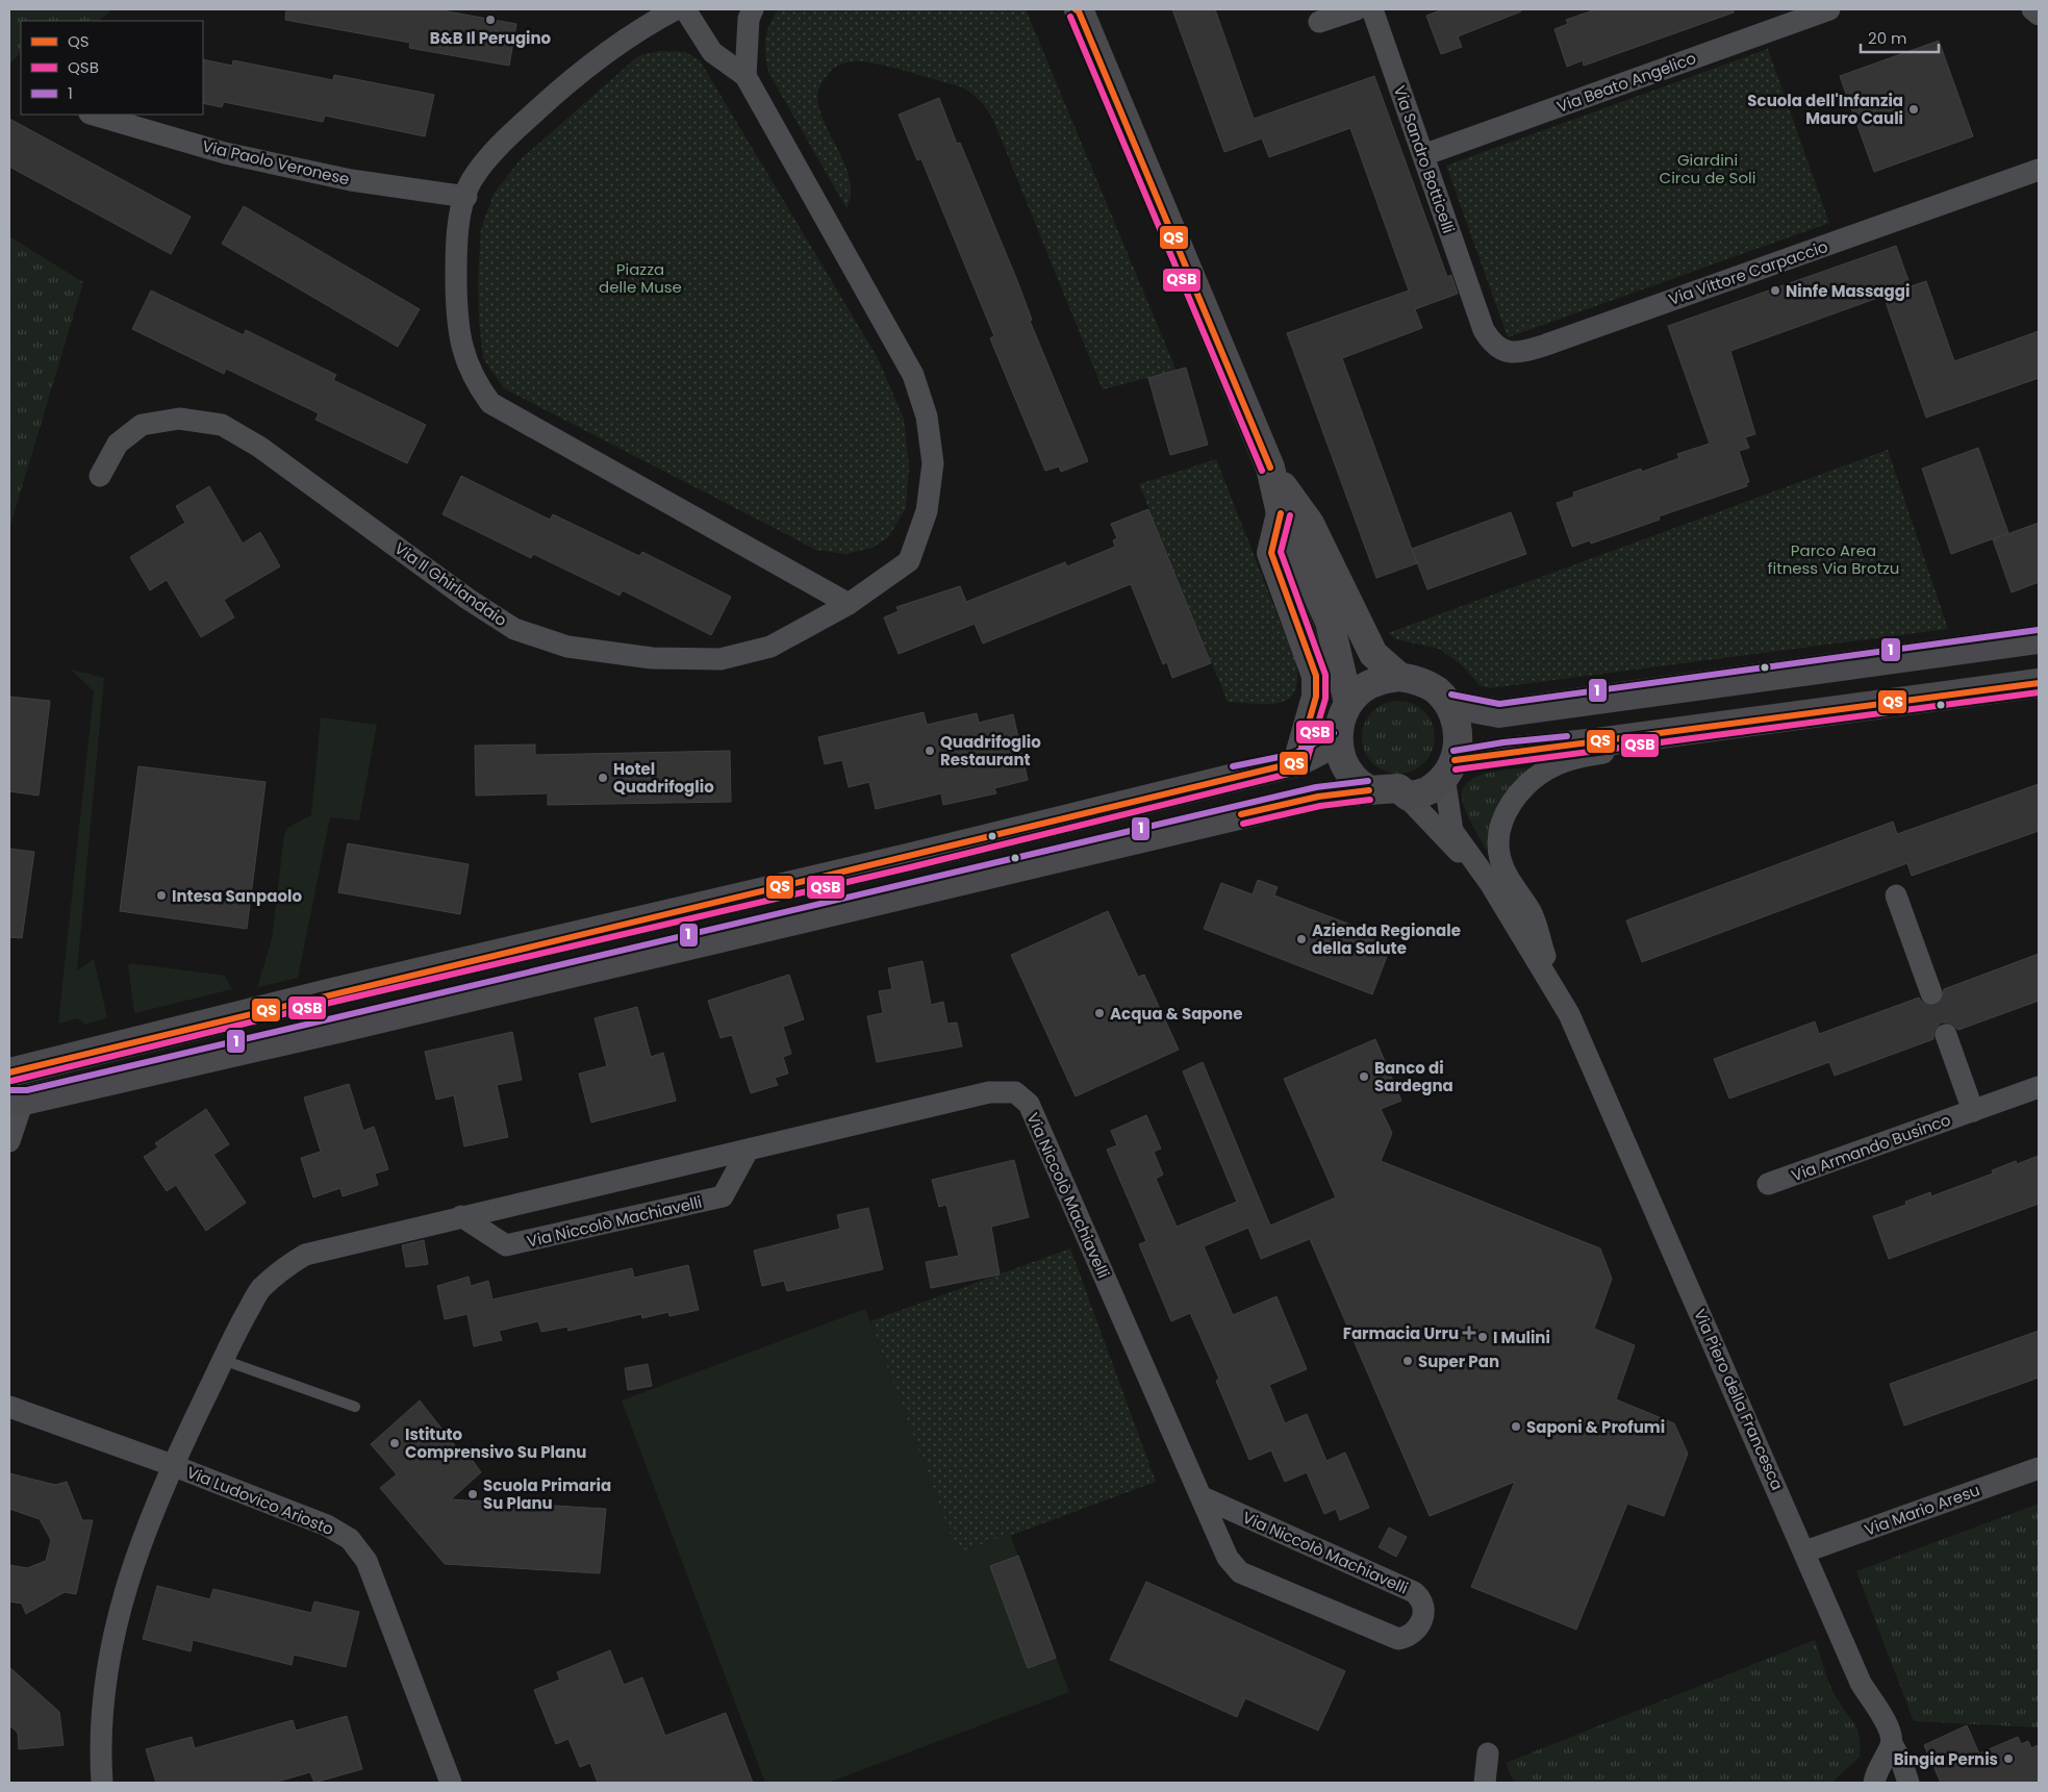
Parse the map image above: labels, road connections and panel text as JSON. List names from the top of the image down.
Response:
{
  "streets": {
    "street": [
      "Via Beato Angelico",
      "Via Sandro Botticelli",
      "Via Paolo Veronese",
      "Via Vittore Carpaccio",
      "Via Il Ghirlandaio",
      "Via Armando Businco",
      "Via Niccolò Machiavelli",
      "Via Piero della Francesca",
      "Via Ludovico Ariosto",
      "Via Mario Aresu"
    ]
  },
  "crossings": [
    ["Via Beato Angelico", "Via Sandro Botticelli"],
    ["Via Sandro Botticelli", "Via Vittore Carpaccio"],
    ["Via Niccolò Machiavelli", "Via Ludovico Ariosto"],
    ["Via Piero della Francesca", "Via Mario Aresu"]
  ],
  "parks": ["Giardini Circu de Soli", "Piazza delle Muse", "Parco Area fitness Via Brotzu"],
  "places": {
    "other": [
      "B&B Il Perugino",
      "Scuola dell'Infanzia Mauro Cauli",
      "Ninfe Massaggi",
      "Quadrifoglio Restaurant",
      "Hotel Quadrifoglio",
      "Intesa Sanpaolo",
      "Azienda Regionale della Salute",
      "Acqua & Sapone",
      "Banco di Sardegna",
      "I Mulini",
      "Super Pan",
      "Saponi & Profumi",
      "Istituto Comprensivo Su Planu",
      "Scuola Primaria Su Planu",
      "Bingia Pernis"
    ],
    "health": ["Farmacia Urru"]
  },
  "lines": ["transit line QS", "transit line QSB", "transit line 1"],
  "legend": ["QS", "QSB", "1"],
  "scale_bar": "20 m"
}
